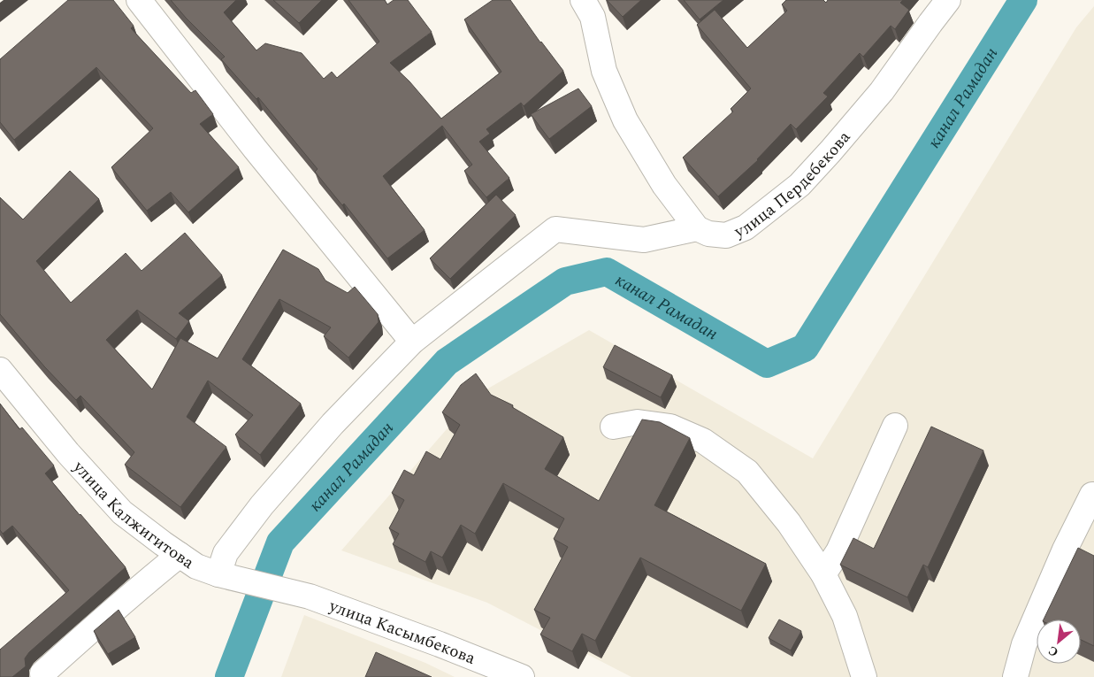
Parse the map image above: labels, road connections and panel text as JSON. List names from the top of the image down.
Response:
{
  "streets": {
    "street": ["улица Пердебекова", "улица Калжигитова", "улица Касымбекова"]
  },
  "crossings": [
    ["улица Калжигитова", "улица Касымбекова"]
  ],
  "water": ["канал Рамадан"],
  "north": "bottom left"
}
